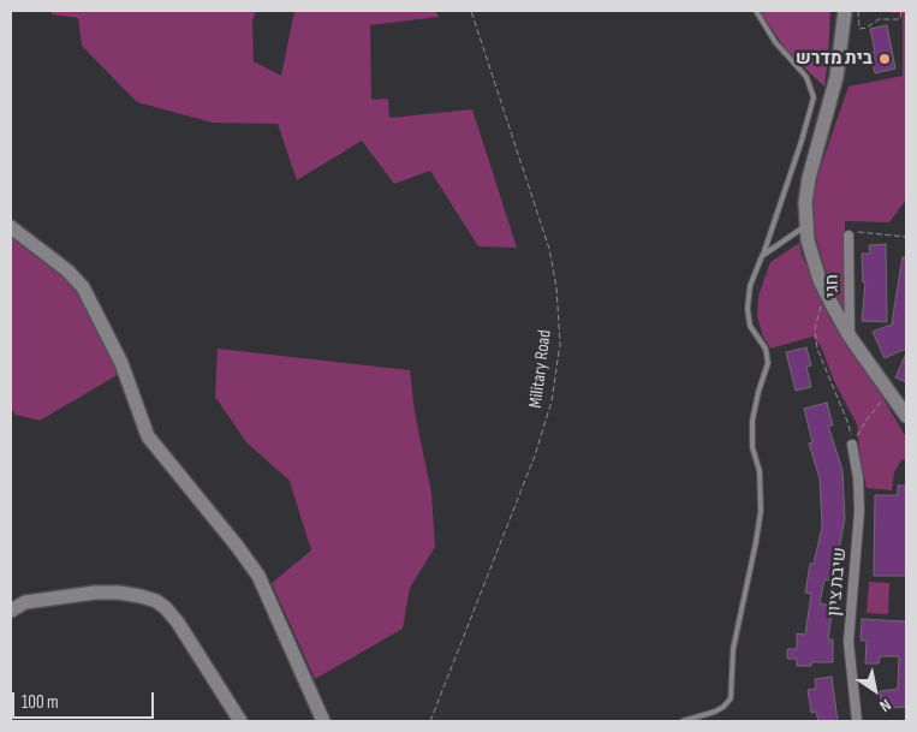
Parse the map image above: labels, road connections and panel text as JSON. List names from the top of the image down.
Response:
{
  "streets": {
    "street": ["חגי", "שיבת ציון"],
    "path": ["Military Road"]
  },
  "places": ["בית מדרש"],
  "scale_bar": "100 m",
  "north": "bottom right"
}
